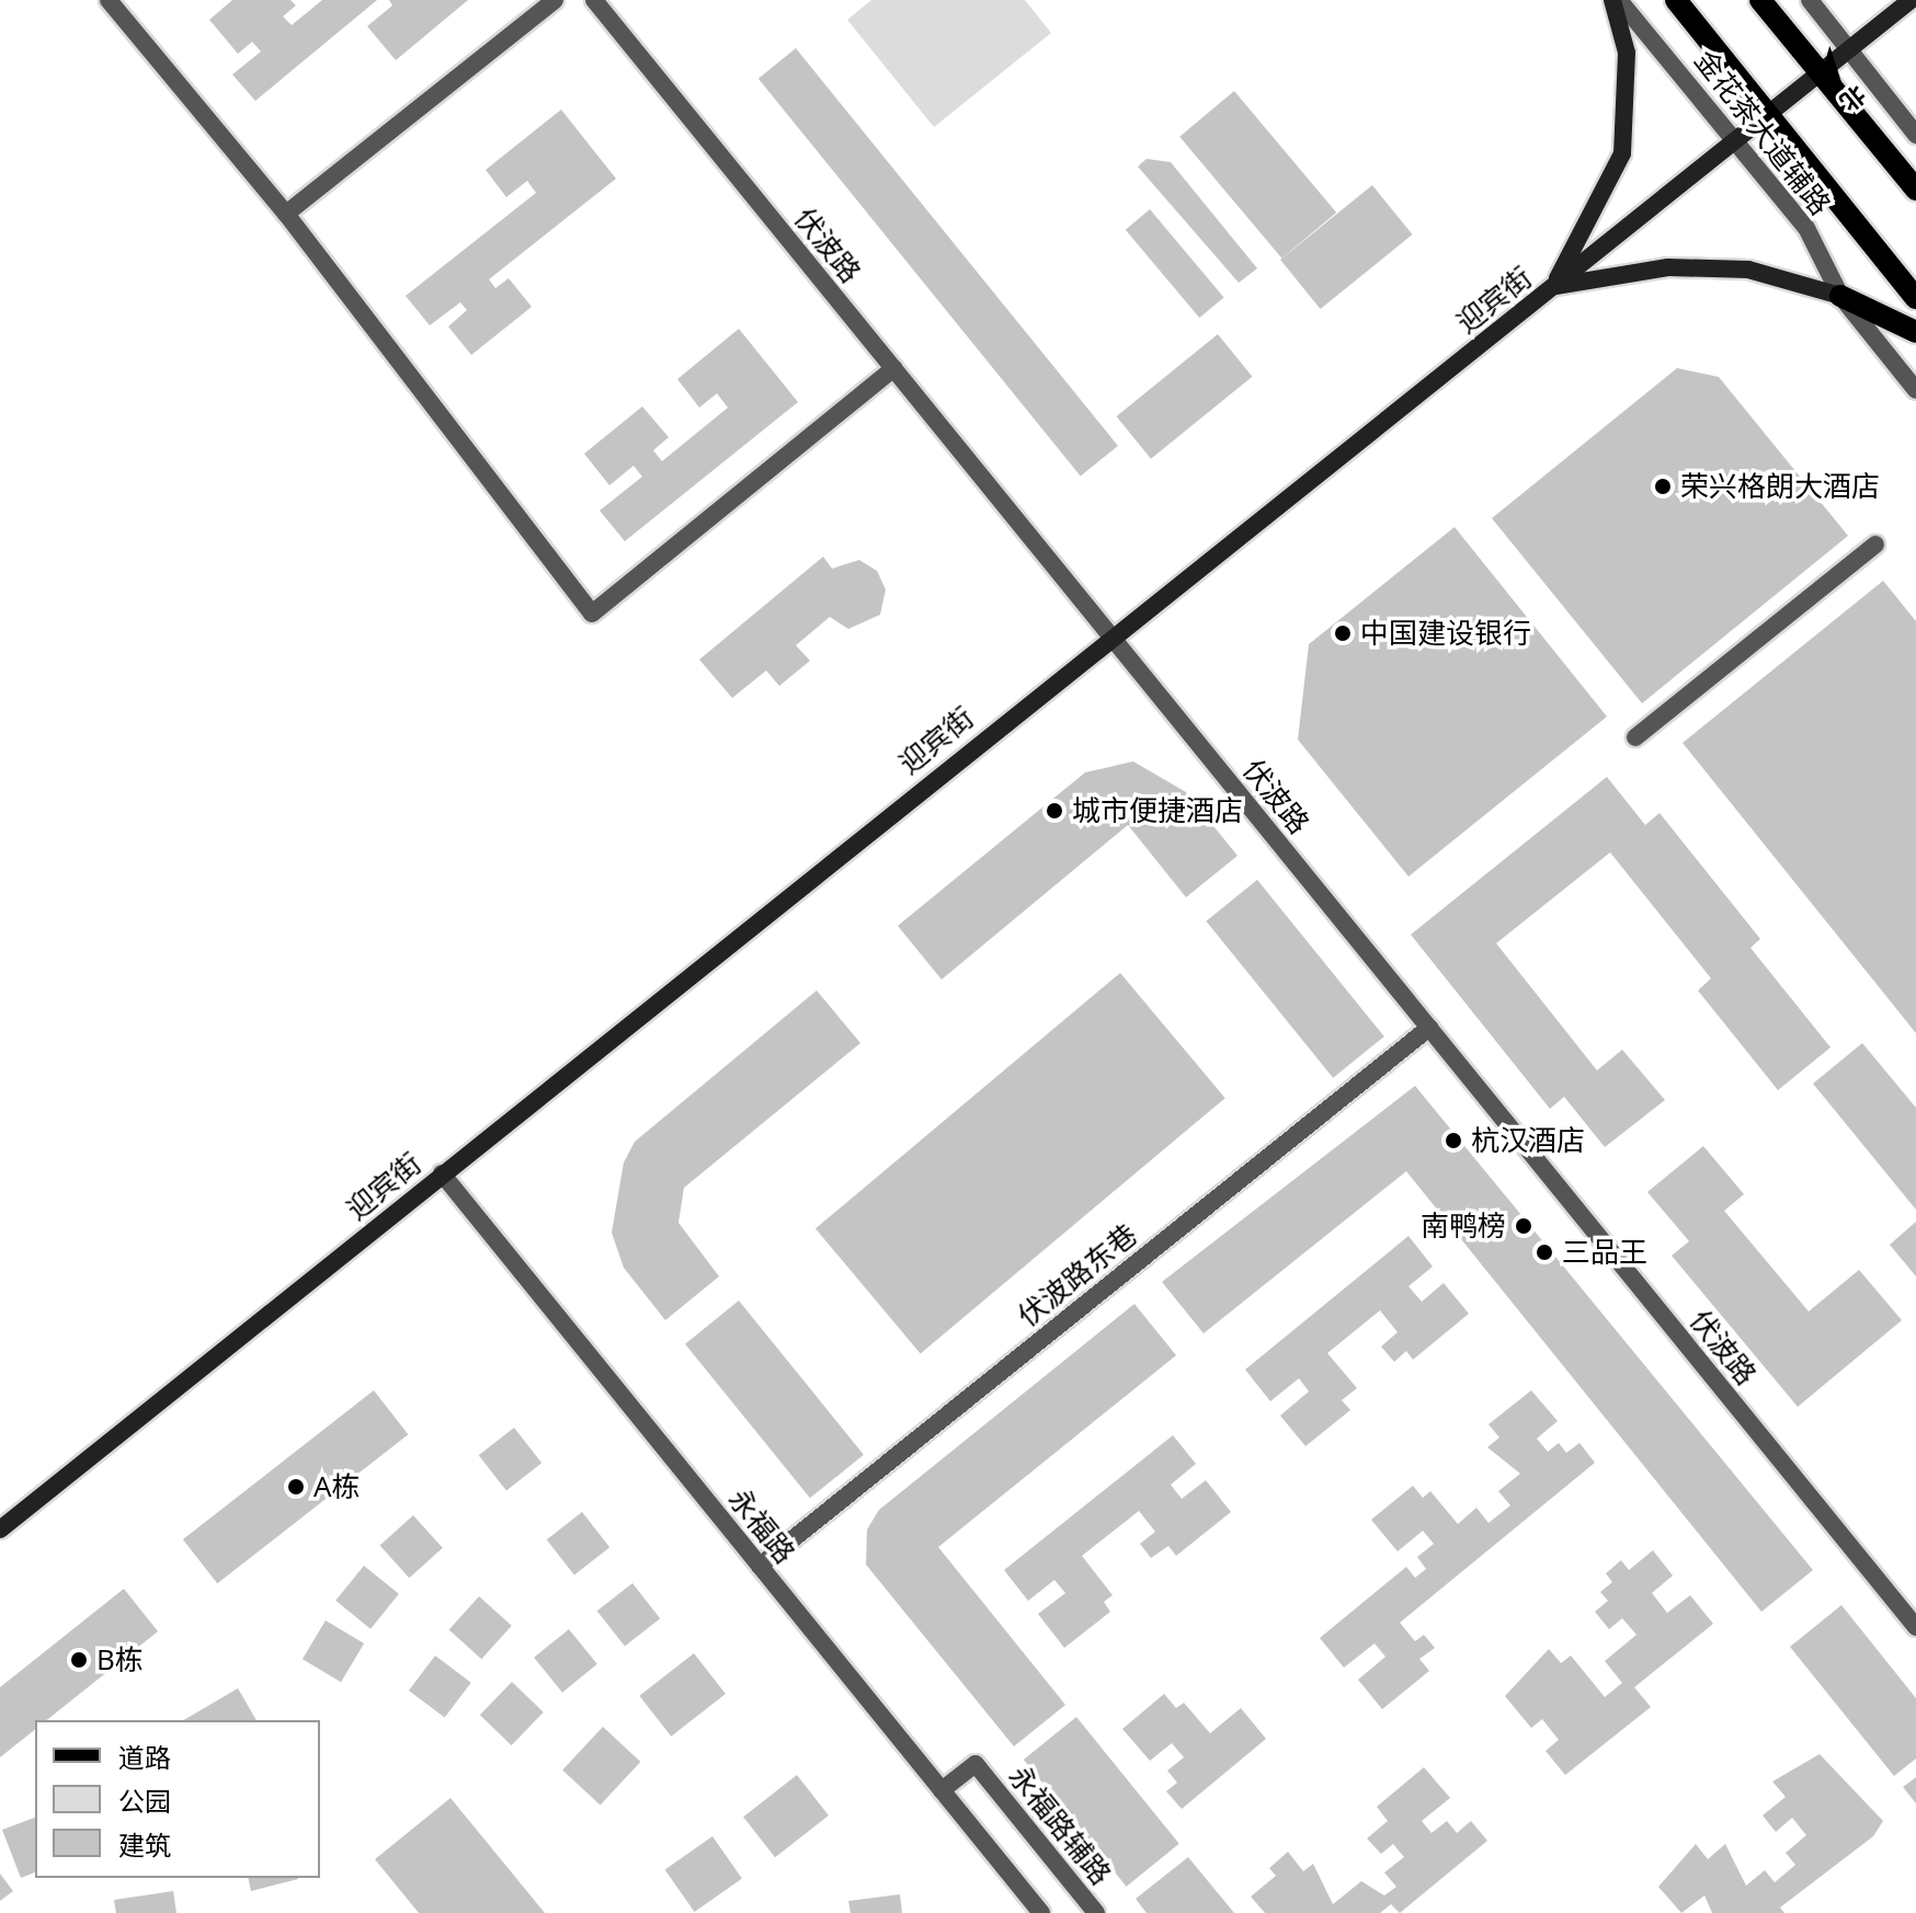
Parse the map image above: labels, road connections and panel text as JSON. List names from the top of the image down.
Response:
{
  "streets": {
    "main road": ["迎宾街"],
    "street": [
      "金花茶大道辅路",
      "伏波路",
      "伏波路东巷",
      "永福路",
      "永福路辅路"
    ]
  },
  "crossings": [
    ["金花茶大道辅路", "迎宾街"],
    ["伏波路", "迎宾街"],
    ["伏波路", "伏波路东巷"],
    ["迎宾街", "永福路"],
    ["伏波路东巷", "永福路"],
    ["永福路", "永福路辅路"]
  ],
  "places": [
    "荣兴格朗大酒店",
    "中国建设银行",
    "城市便捷酒店",
    "杭汉酒店",
    "南鸭榜",
    "三品王",
    "A栋",
    "B栋"
  ],
  "legend": ["道路", "公园", "建筑"],
  "north": "bottom right"
}
